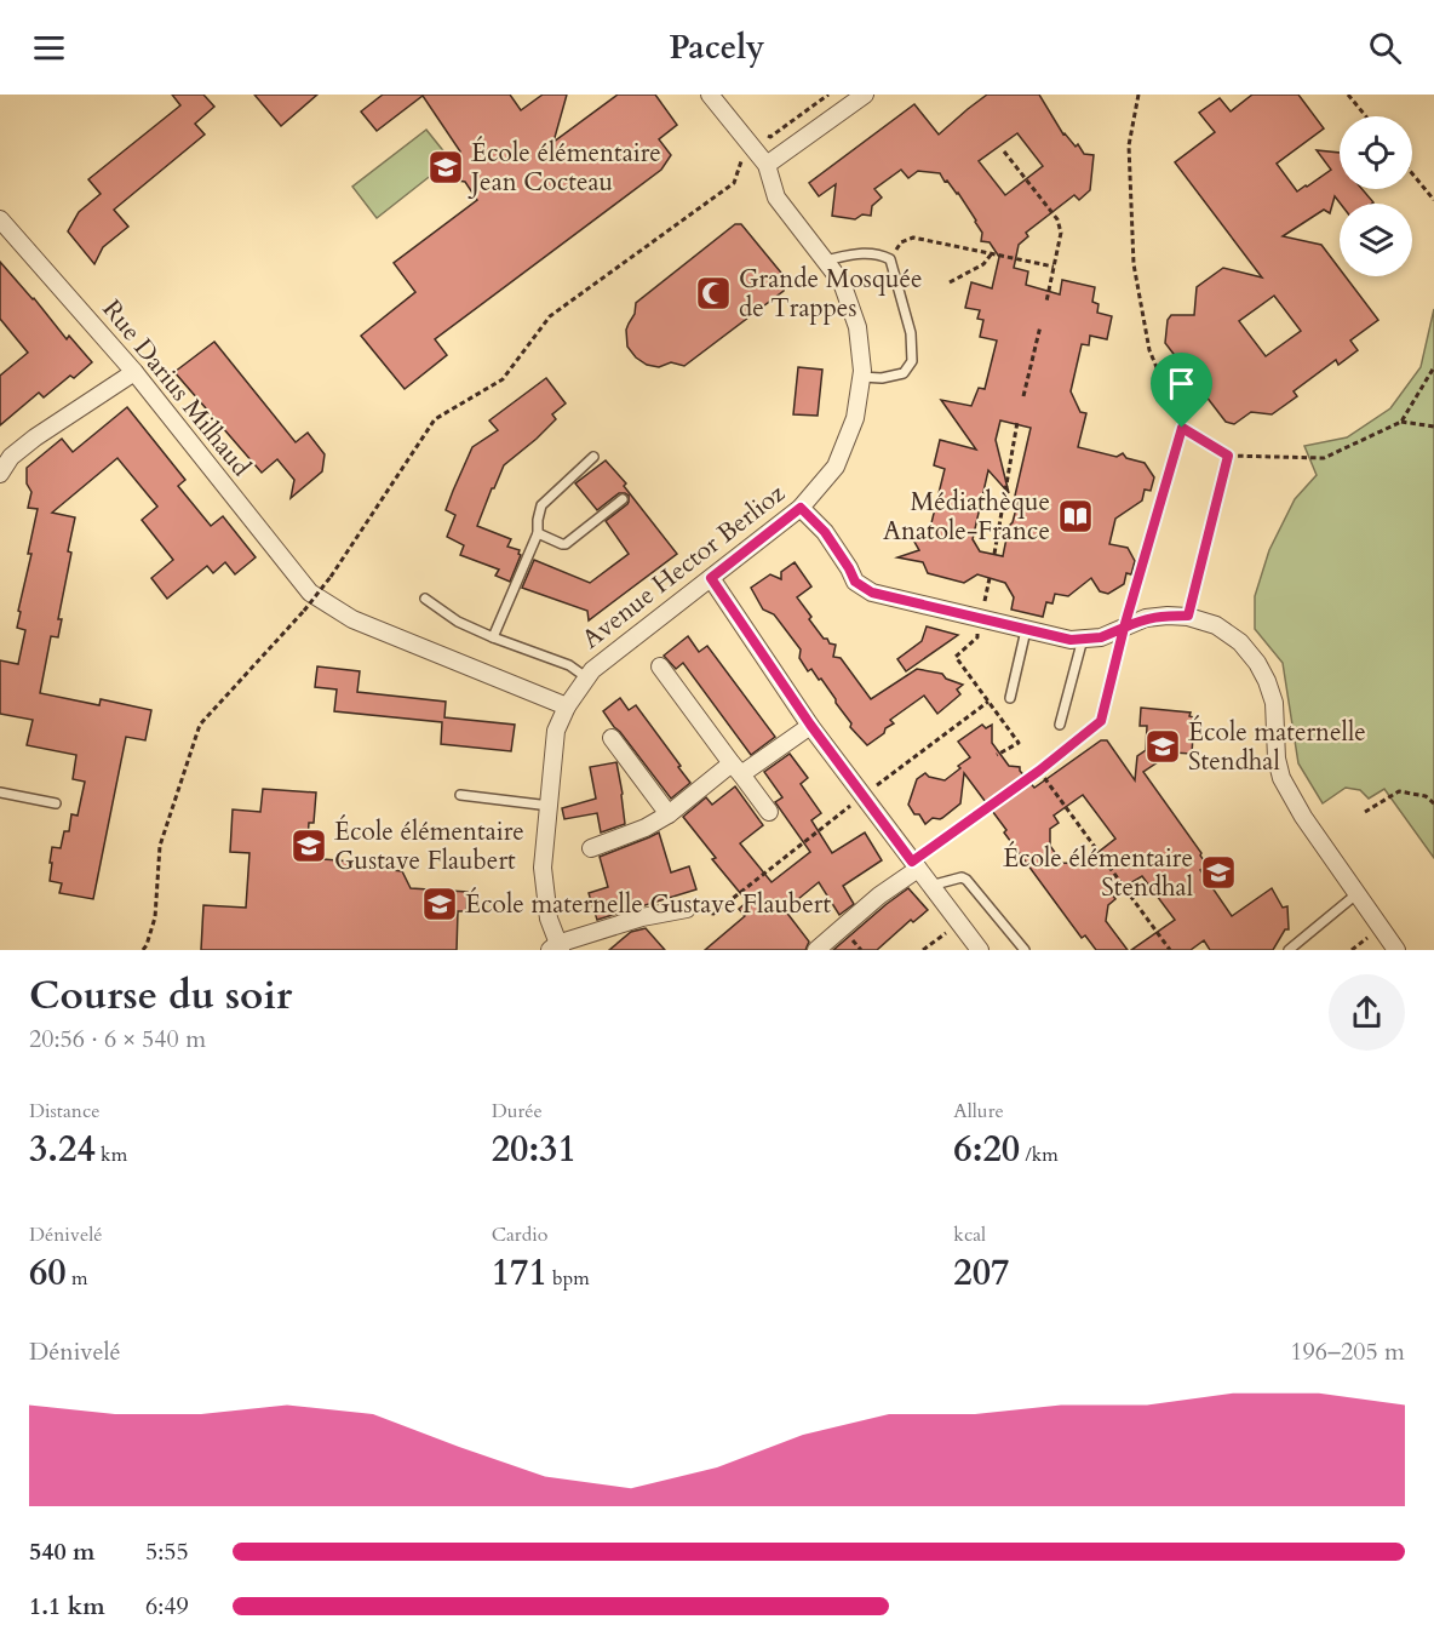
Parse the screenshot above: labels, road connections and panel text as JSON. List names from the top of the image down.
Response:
{
  "streets": {
    "street": ["Rue Darius Milhaud", "Avenue Hector Berlioz"]
  },
  "crossings": [
    ["Rue Darius Milhaud", "Avenue Hector Berlioz"]
  ],
  "places": {
    "school or university": [
      "École élémentaire Jean Cocteau",
      "École maternelle Stendhal",
      "École élémentaire Gustave Flaubert",
      "École élémentaire Stendhal",
      "École maternelle Gustave Flaubert"
    ],
    "mosque": ["Grande Mosquée de Trappes"],
    "library": ["Médiathèque Anatole-France"]
  },
  "page": {
    "header": "Pacely",
    "heading": ["Course du soir", "20:56 · 6 × 540 m"],
    "stats": [
      ["Distance", "3.24 km"],
      ["Durée", "20:31"],
      ["Allure", "6:20 /km"],
      ["Dénivelé", "60 m"],
      ["Cardio", "171 bpm"],
      ["kcal", "207"]
    ],
    "chart": ["Dénivelé", "196–205 m"],
    "list": [
      {
        "name": "540 m",
        "note": "5:55"
      },
      {
        "name": "1.1 km",
        "note": "6:49"
      }
    ]
  }
}
